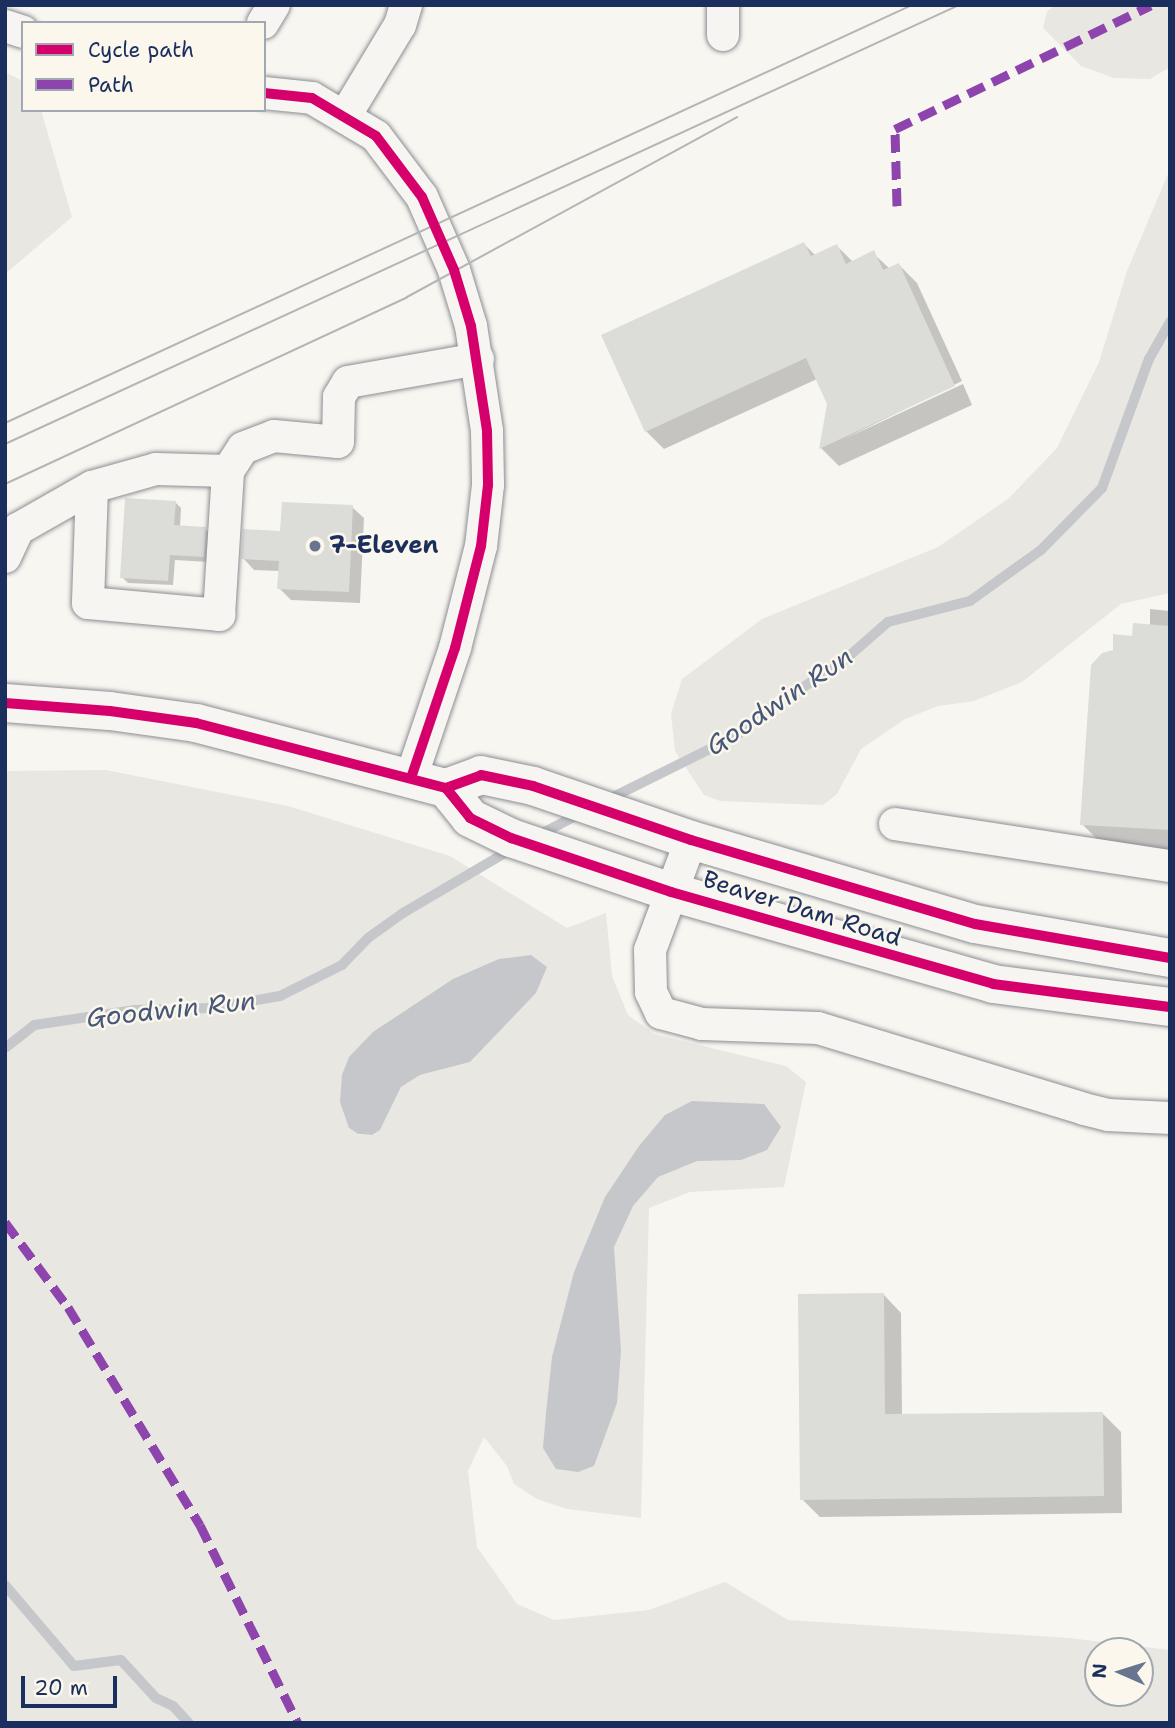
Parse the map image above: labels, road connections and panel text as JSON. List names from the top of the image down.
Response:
{
  "streets": {
    "main road": ["Beaver Dam Road"]
  },
  "water": ["Goodwin Run"],
  "places": ["7-Eleven"],
  "legend": ["Cycle path", "Path"],
  "scale_bar": "20 m",
  "north": "left"
}
